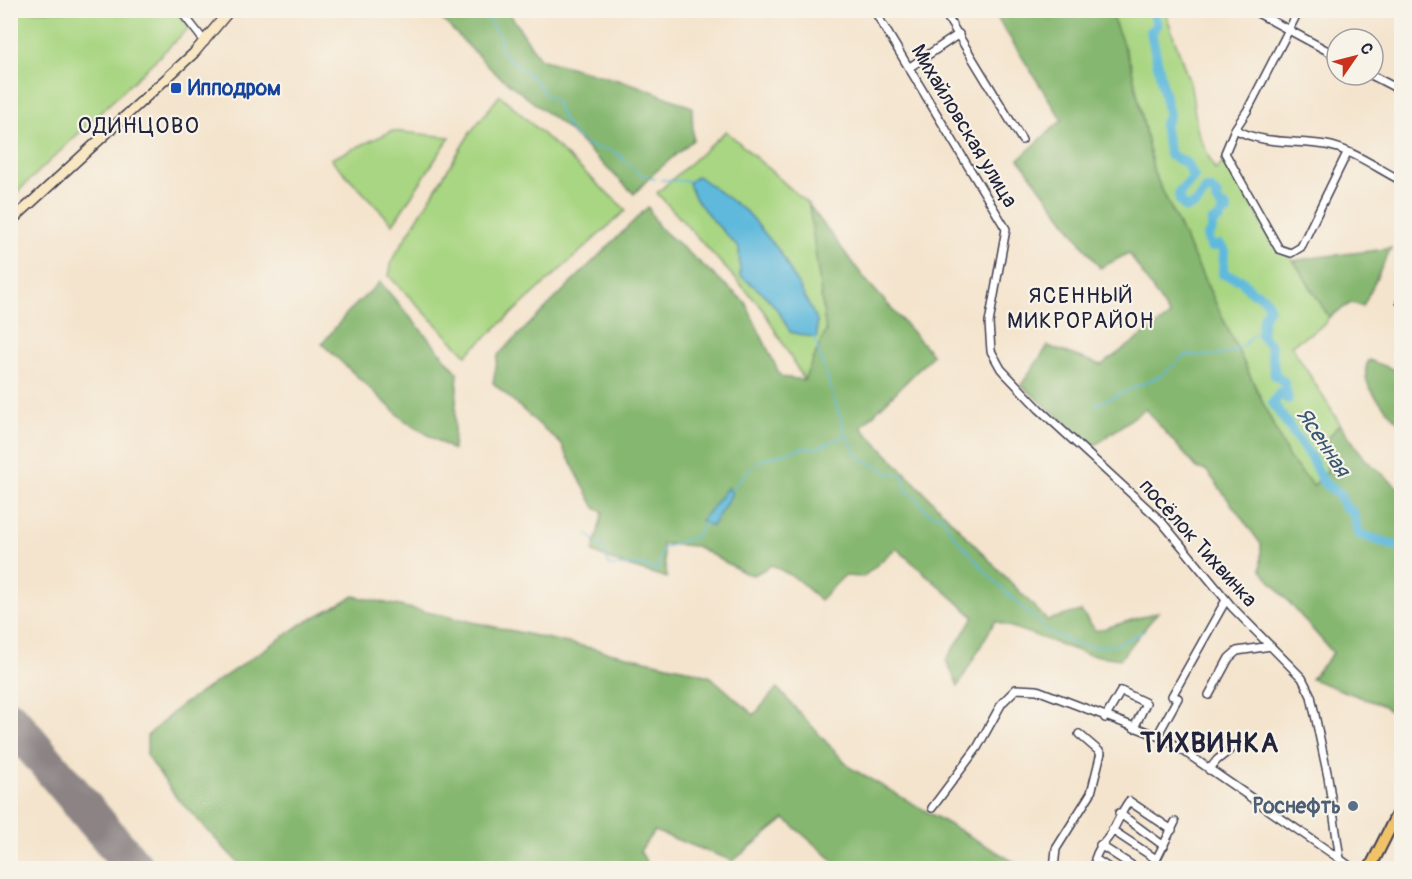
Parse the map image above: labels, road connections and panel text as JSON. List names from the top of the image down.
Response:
{
  "streets": {
    "street": ["Михайловская улица", "посёлок Тихвинка"]
  },
  "crossings": [
    ["Михайловская улица", "посёлок Тихвинка"]
  ],
  "districts": ["ОДИНЦОВО", "ЯСЕННЫЙ МИКРОРАЙОН", "ТИХВИНКА"],
  "water": ["Ясенная"],
  "places": {
    "transit": ["Ипподром"],
    "other": ["Роснефть"]
  },
  "north": "top right"
}
